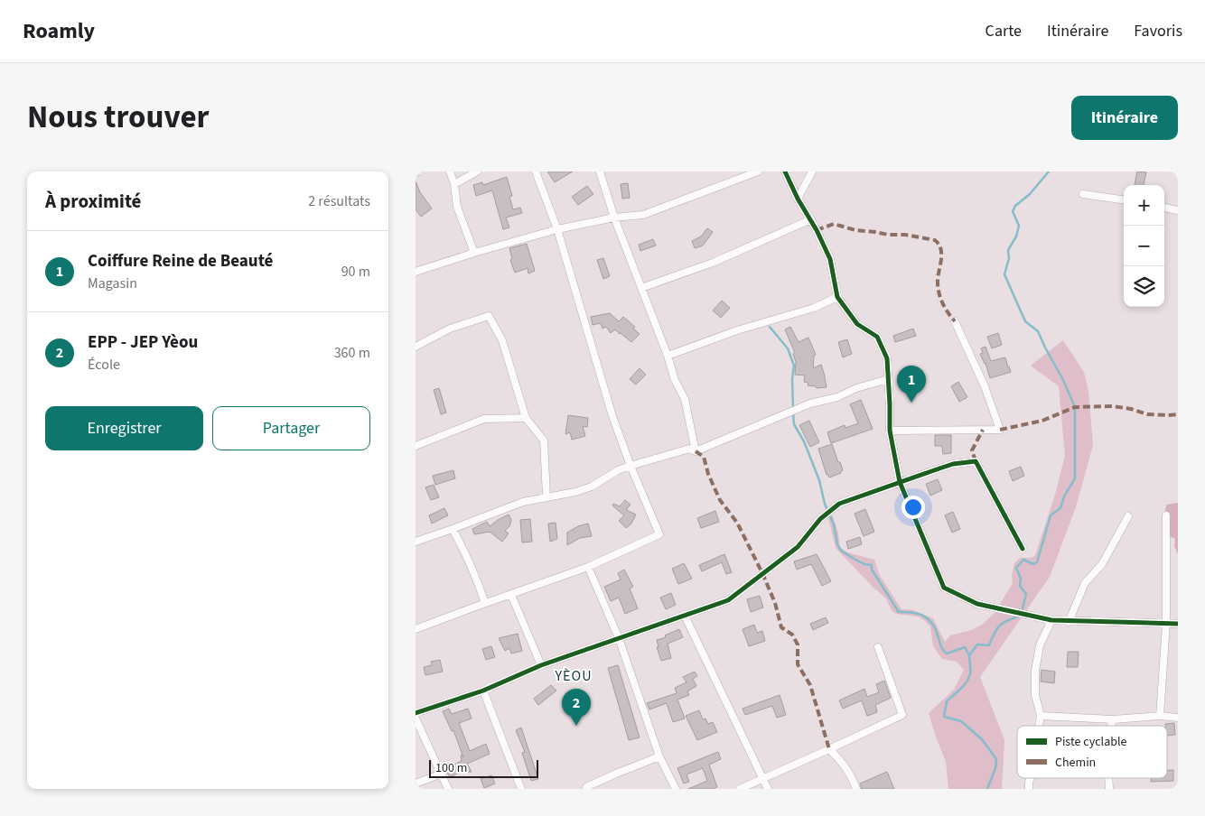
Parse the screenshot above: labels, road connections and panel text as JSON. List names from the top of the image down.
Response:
{
  "districts": ["YÈOU"],
  "legend": ["Piste cyclable", "Chemin"],
  "scale_bar": "100 m",
  "page": {
    "header": "Roamly",
    "nav": ["Carte", "Itinéraire", "Favoris"],
    "title": "Nous trouver",
    "buttons": [
      "Itinéraire",
      ["Enregistrer", "Partager"]
    ],
    "heading": ["À proximité", "2 résultats"],
    "map_buttons": ["+", "−"],
    "list": [
      {
        "mark": "1",
        "name": "Coiffure Reine de Beauté",
        "note": "Magasin",
        "value": "90 m"
      },
      {
        "mark": "2",
        "name": "EPP - JEP Yèou",
        "note": "École",
        "value": "360 m"
      }
    ],
    "pins": ["1", "2"],
    "scale": "100 m"
  }
}
